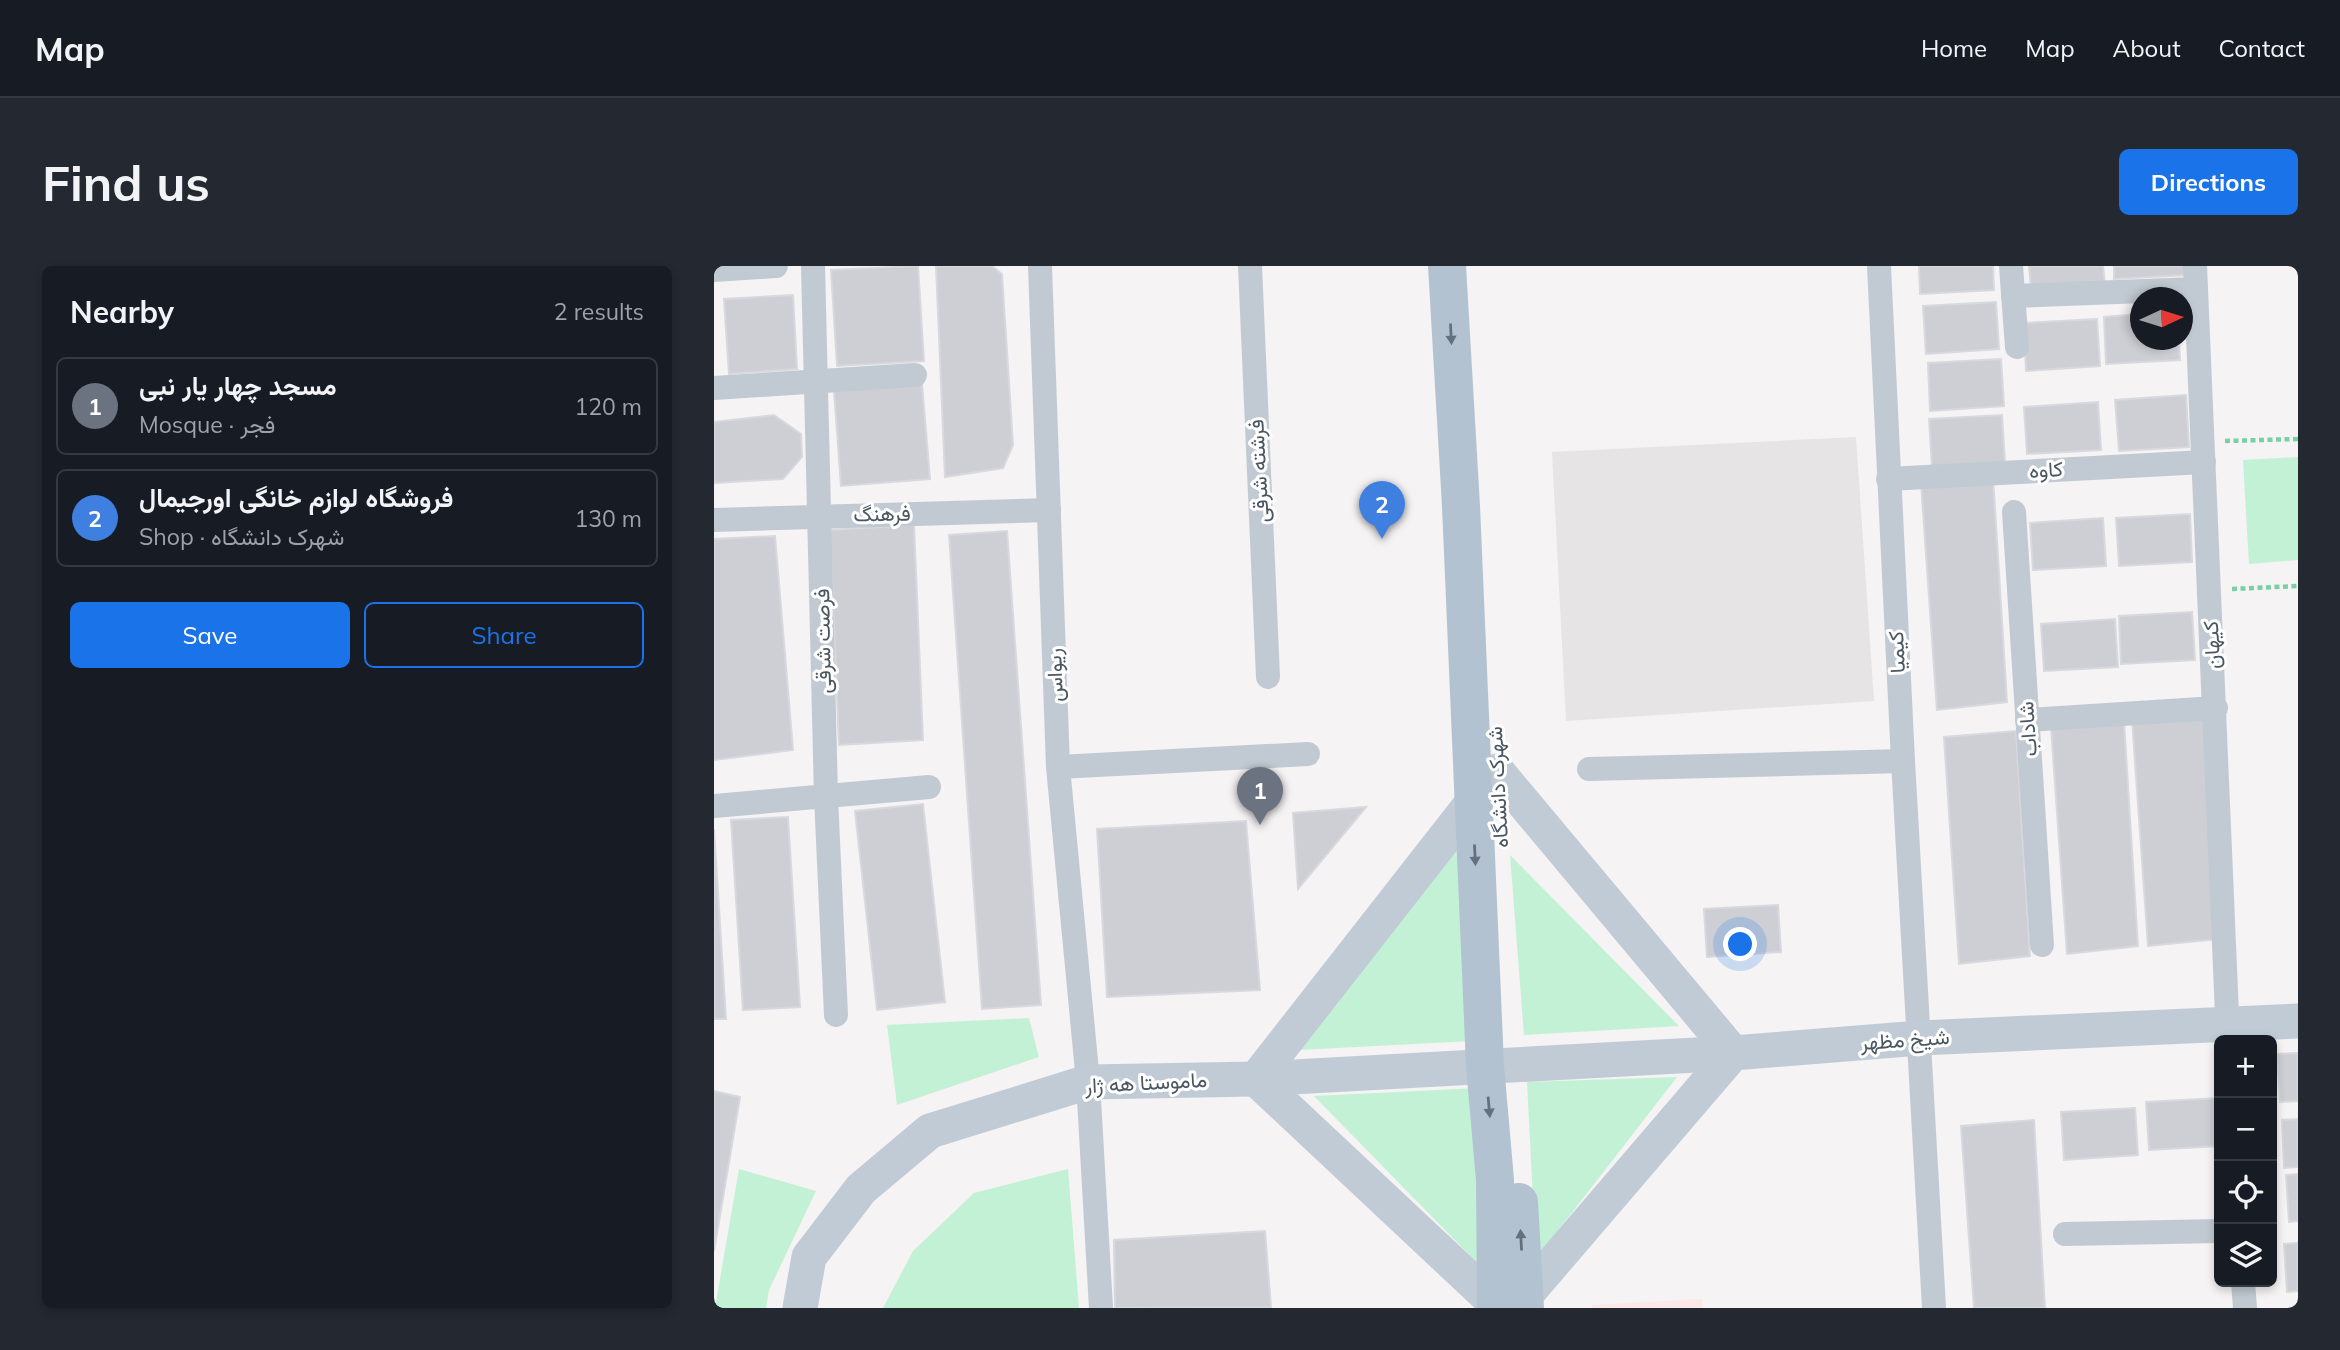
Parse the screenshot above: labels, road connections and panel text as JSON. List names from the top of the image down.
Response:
{
  "streets": {
    "main road": ["شهرک دانشگاه", "شیخ مظهر", "ماموستا هه ژار"],
    "street": [
      "کاوه",
      "فرشته شرقی",
      "فرهنگ",
      "فرصت شرقی",
      "کیهان",
      "کیمیا",
      "ریواس",
      "شاداب"
    ]
  },
  "crossings": [
    ["کاوه", "کیهان"],
    ["کاوه", "کیمیا"],
    ["فرهنگ", "فرصت شرقی"],
    ["فرهنگ", "ریواس"],
    ["کیهان", "شیخ مظهر"],
    ["کیمیا", "شیخ مظهر"],
    ["ریواس", "ماموستا هه ژار"],
    ["شهرک دانشگاه", "شیخ مظهر"],
    ["شهرک دانشگاه", "ماموستا هه ژار"],
    ["شیخ مظهر", "ماموستا هه ژار"]
  ],
  "north": "right",
  "page": {
    "header": "Map",
    "nav": [
      "Home",
      "Map",
      "About",
      "Contact"
    ],
    "buttons": [
      "Directions",
      ["Save", "Share"]
    ],
    "title": "Find us",
    "heading": ["Nearby", "2 results"],
    "list": [
      {
        "mark": "1",
        "name": "مسجد چهار یار نبی",
        "note": "Mosque · فجر",
        "value": "120 m"
      },
      {
        "mark": "2",
        "name": "فروشگاه لوازم خانگی اورجیمال",
        "note": "Shop · شهرک دانشگاه",
        "value": "130 m"
      }
    ],
    "pins": ["2", "1"],
    "map_buttons": ["+", "−"]
  }
}
